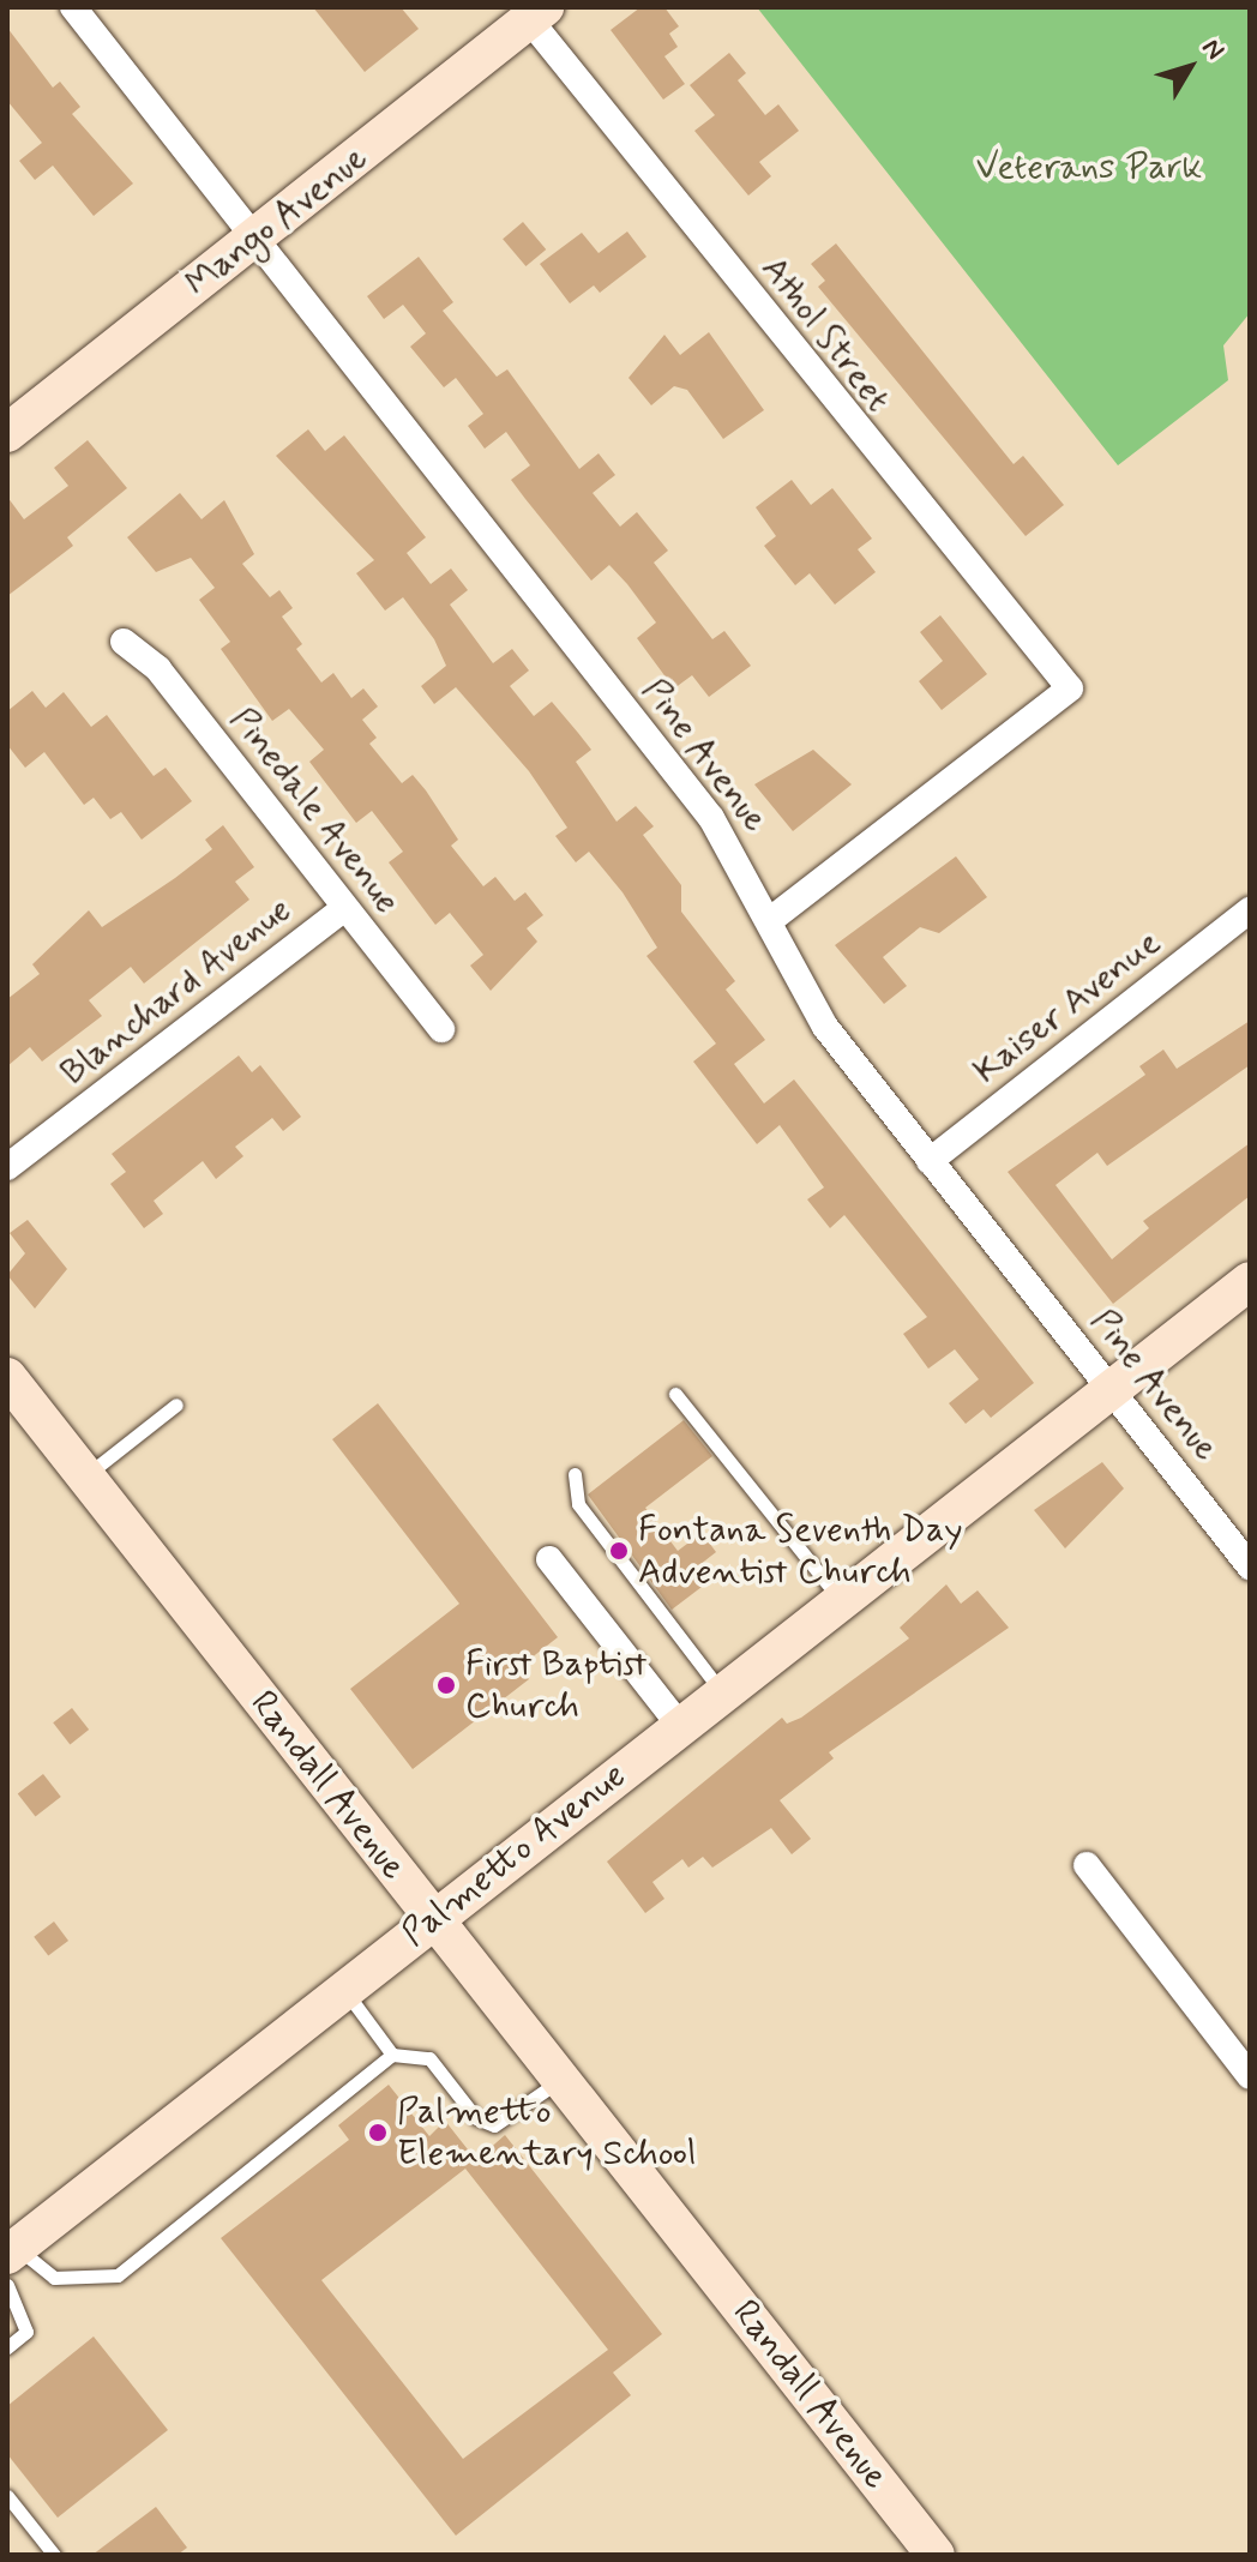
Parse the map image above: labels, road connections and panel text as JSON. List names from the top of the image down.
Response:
{
  "streets": {
    "street": [
      "Mango Avenue",
      "Athol Street",
      "Pine Avenue",
      "Pinedale Avenue",
      "Blanchard Avenue",
      "Kaiser Avenue",
      "Randall Avenue",
      "Palmetto Avenue"
    ]
  },
  "crossings": [
    ["Mango Avenue", "Athol Street"],
    ["Mango Avenue", "Pine Avenue"],
    ["Athol Street", "Pine Avenue"],
    ["Pine Avenue", "Kaiser Avenue"],
    ["Pine Avenue", "Palmetto Avenue"],
    ["Pinedale Avenue", "Blanchard Avenue"],
    ["Randall Avenue", "Palmetto Avenue"]
  ],
  "parks": ["Veterans Park"],
  "places": ["Fontana Seventh Day Adventist Church", "First Baptist Church", "Palmetto Elementary School"],
  "north": "top right"
}
